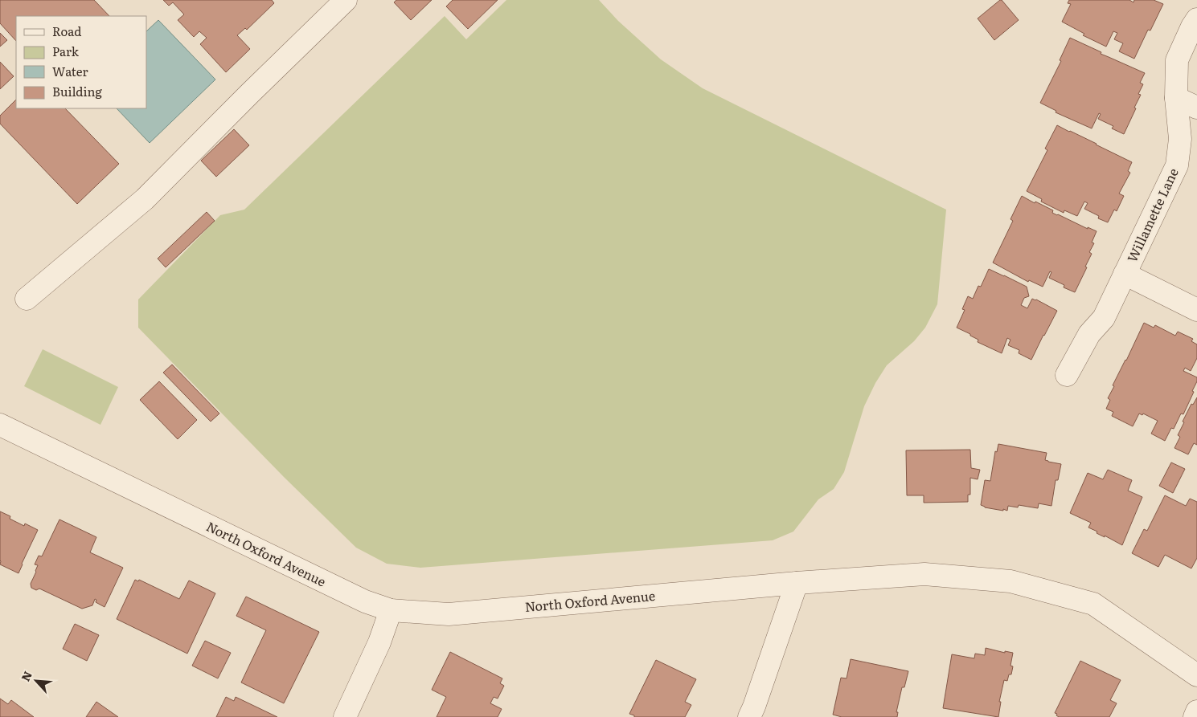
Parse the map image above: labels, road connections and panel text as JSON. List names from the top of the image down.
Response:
{
  "streets": {
    "street": ["Willamette Lane", "North Oxford Avenue"]
  },
  "legend": [
    "Road",
    "Park",
    "Water",
    "Building"
  ],
  "north": "top left"
}
